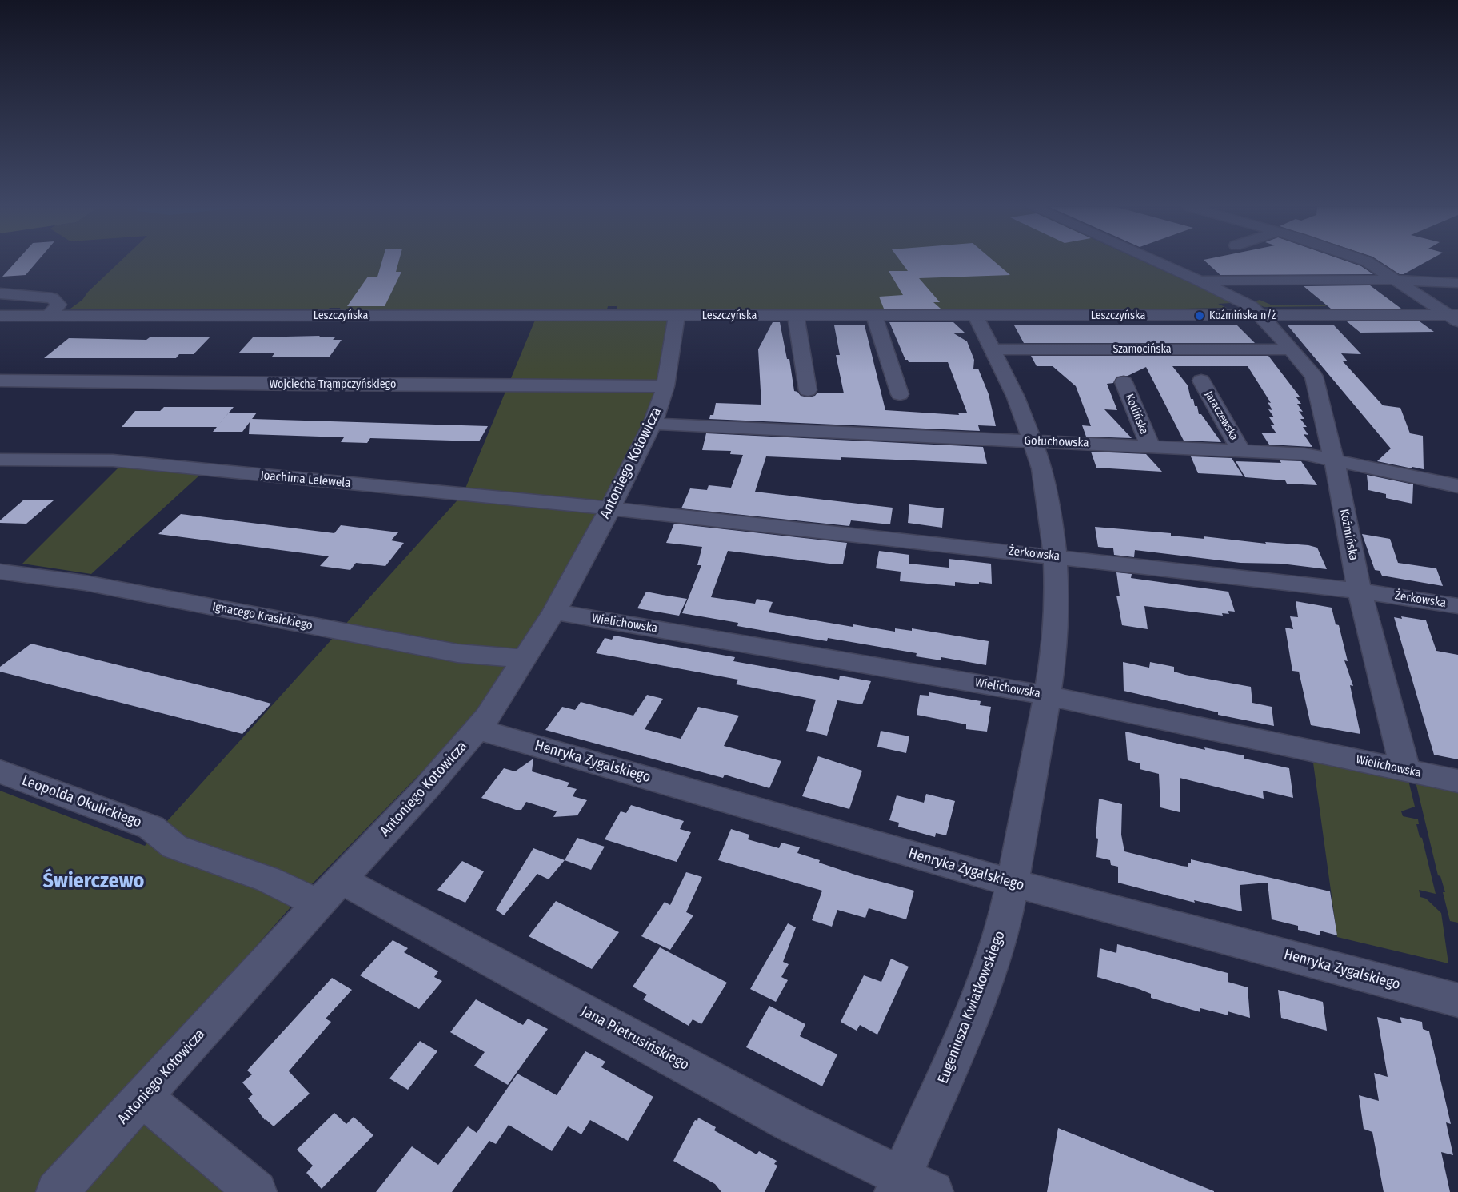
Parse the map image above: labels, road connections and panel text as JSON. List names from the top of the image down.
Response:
{
  "streets": {
    "street": [
      "Leszczyńska",
      "Szamocińska",
      "Wojciecha Trąmpczyńskiego",
      "Kotlińska",
      "Jaraczewska",
      "Gołuchowska",
      "Antoniego Kotowicza",
      "Joachima Lelewela",
      "Koźmińska",
      "Żerkowska",
      "Ignacego Krasickiego",
      "Wielichowska",
      "Henryka Zygalskiego",
      "Leopolda Okulickiego",
      "Eugeniusza Kwiatkowskiego",
      "Jana Pietrusińskiego"
    ]
  },
  "crossings": [
    ["Leszczyńska", "Antoniego Kotowicza"],
    ["Leszczyńska", "Koźmińska"],
    ["Leszczyńska", "Eugeniusza Kwiatkowskiego"],
    ["Szamocińska", "Koźmińska"],
    ["Szamocińska", "Eugeniusza Kwiatkowskiego"],
    ["Wojciecha Trąmpczyńskiego", "Antoniego Kotowicza"],
    ["Kotlińska", "Gołuchowska"],
    ["Jaraczewska", "Gołuchowska"],
    ["Gołuchowska", "Antoniego Kotowicza"],
    ["Gołuchowska", "Koźmińska"],
    ["Gołuchowska", "Eugeniusza Kwiatkowskiego"],
    ["Antoniego Kotowicza", "Joachima Lelewela"],
    ["Antoniego Kotowicza", "Żerkowska"],
    ["Antoniego Kotowicza", "Ignacego Krasickiego"],
    ["Antoniego Kotowicza", "Wielichowska"],
    ["Antoniego Kotowicza", "Henryka Zygalskiego"],
    ["Antoniego Kotowicza", "Leopolda Okulickiego"],
    ["Antoniego Kotowicza", "Jana Pietrusińskiego"],
    ["Joachima Lelewela", "Żerkowska"],
    ["Koźmińska", "Żerkowska"],
    ["Koźmińska", "Wielichowska"],
    ["Żerkowska", "Eugeniusza Kwiatkowskiego"],
    ["Wielichowska", "Eugeniusza Kwiatkowskiego"],
    ["Henryka Zygalskiego", "Eugeniusza Kwiatkowskiego"],
    ["Leopolda Okulickiego", "Jana Pietrusińskiego"],
    ["Eugeniusza Kwiatkowskiego", "Jana Pietrusińskiego"]
  ],
  "districts": ["Świerczewo"],
  "places": ["Koźmińska n/ż"]
}
